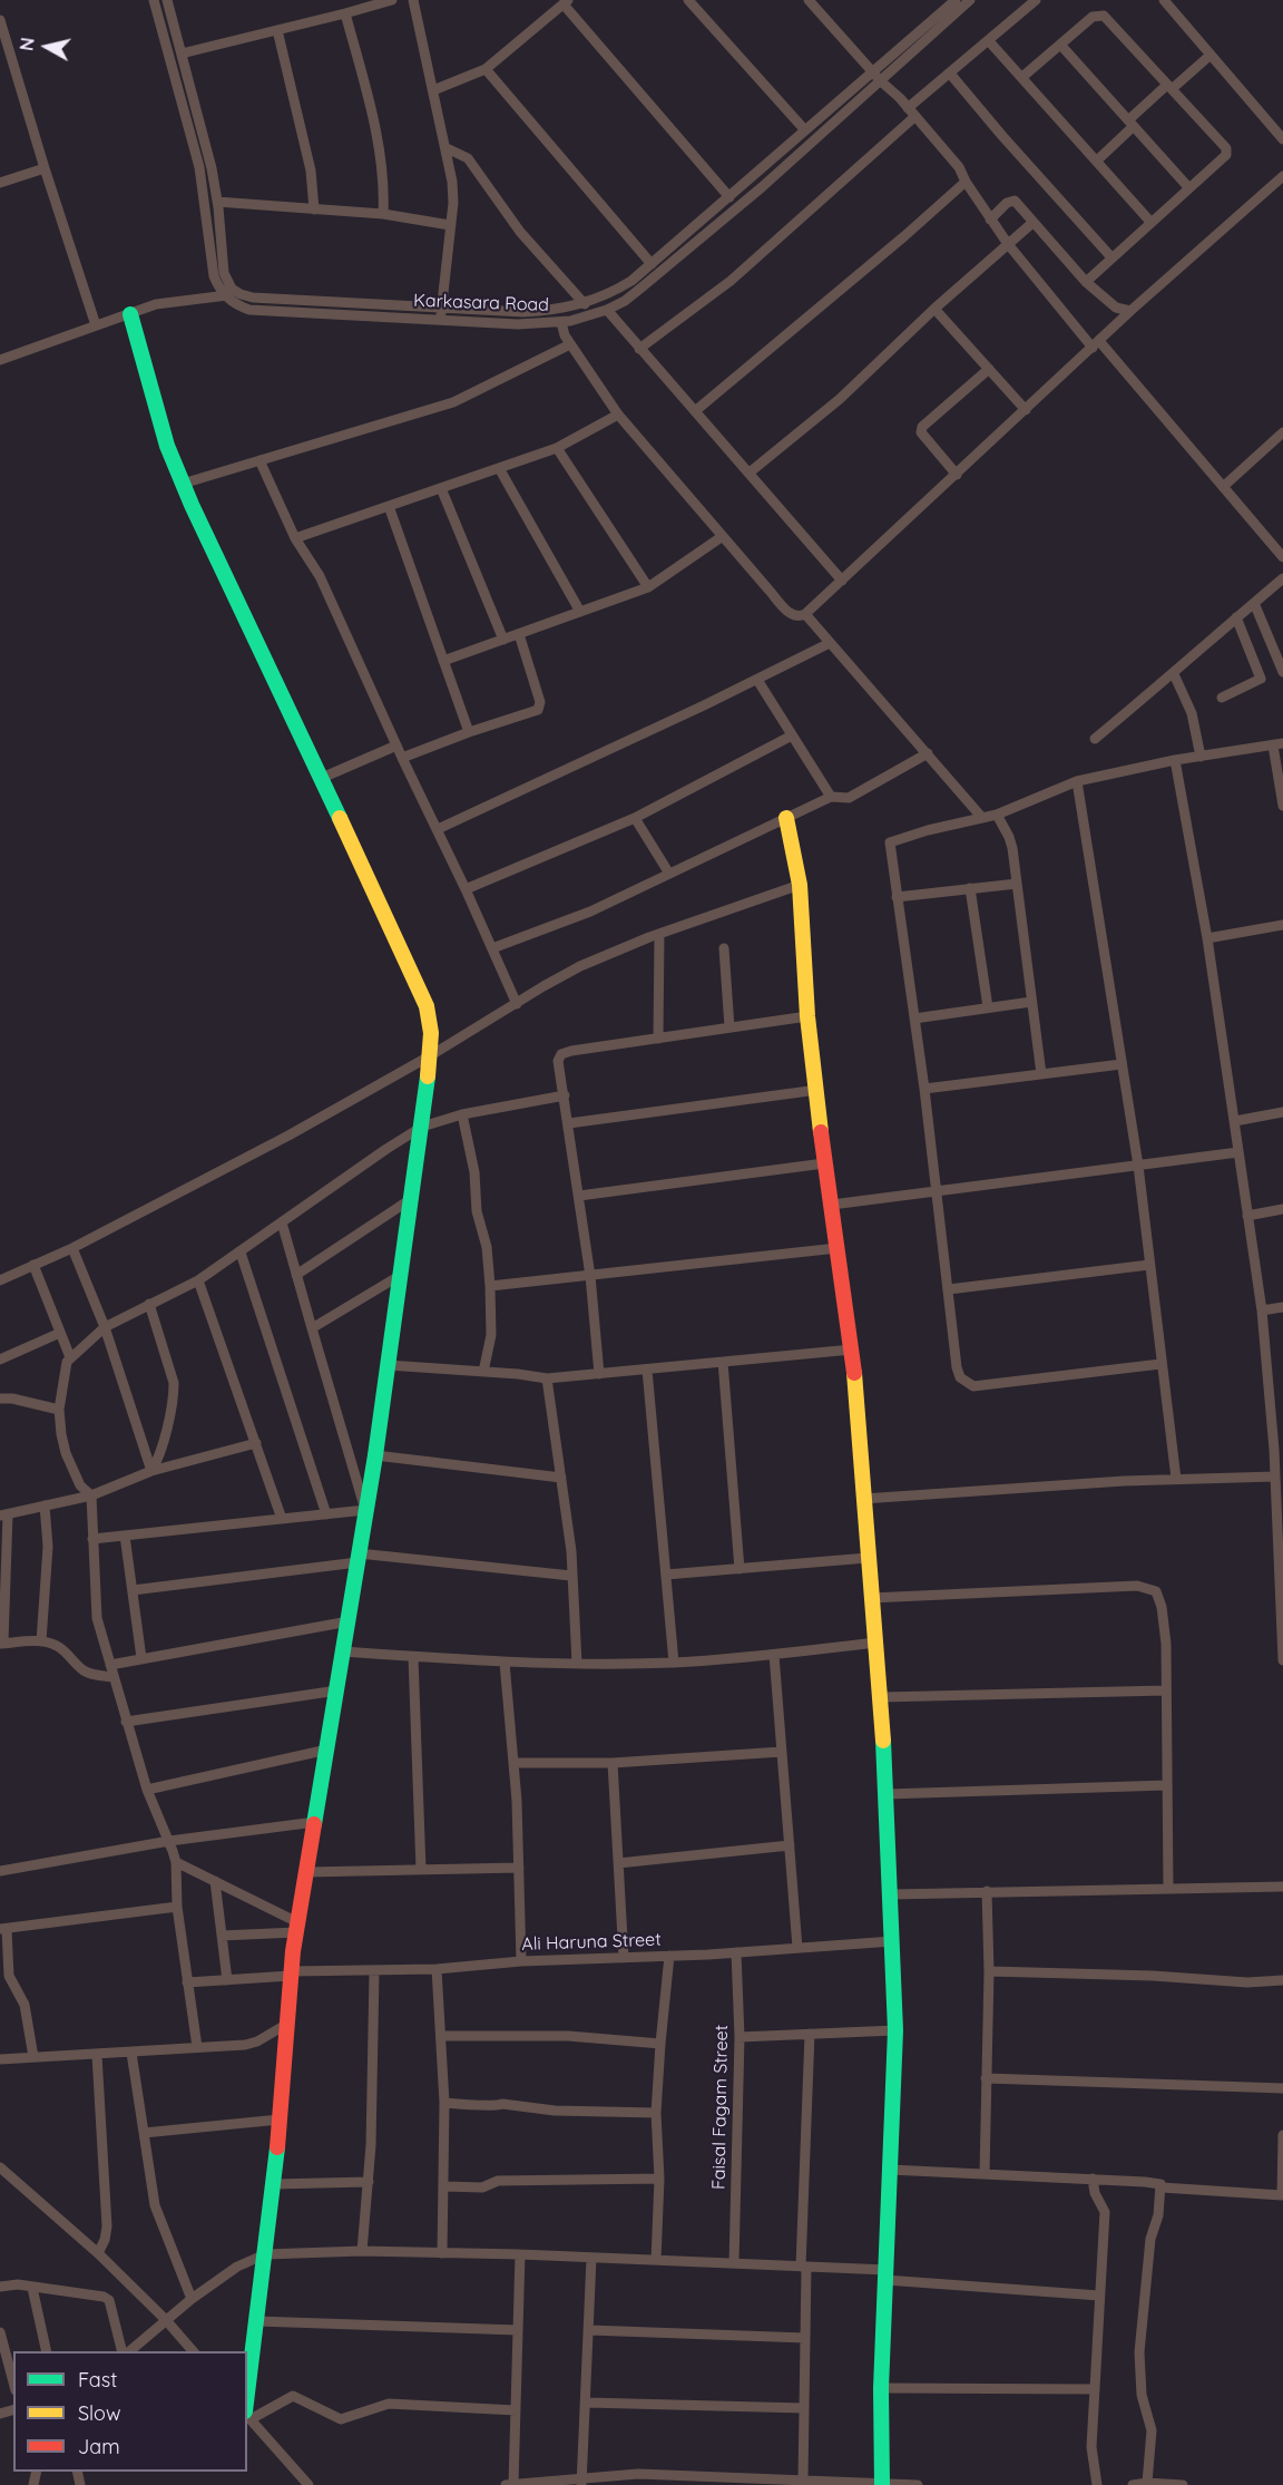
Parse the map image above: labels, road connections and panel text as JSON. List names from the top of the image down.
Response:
{
  "streets": {
    "street": ["Karkasara Road", "Ali Haruna Street", "Faisal Fagam Street"]
  },
  "crossings": [
    ["Ali Haruna Street", "Faisal Fagam Street"]
  ],
  "legend": ["Fast", "Slow", "Jam"],
  "north": "left"
}
